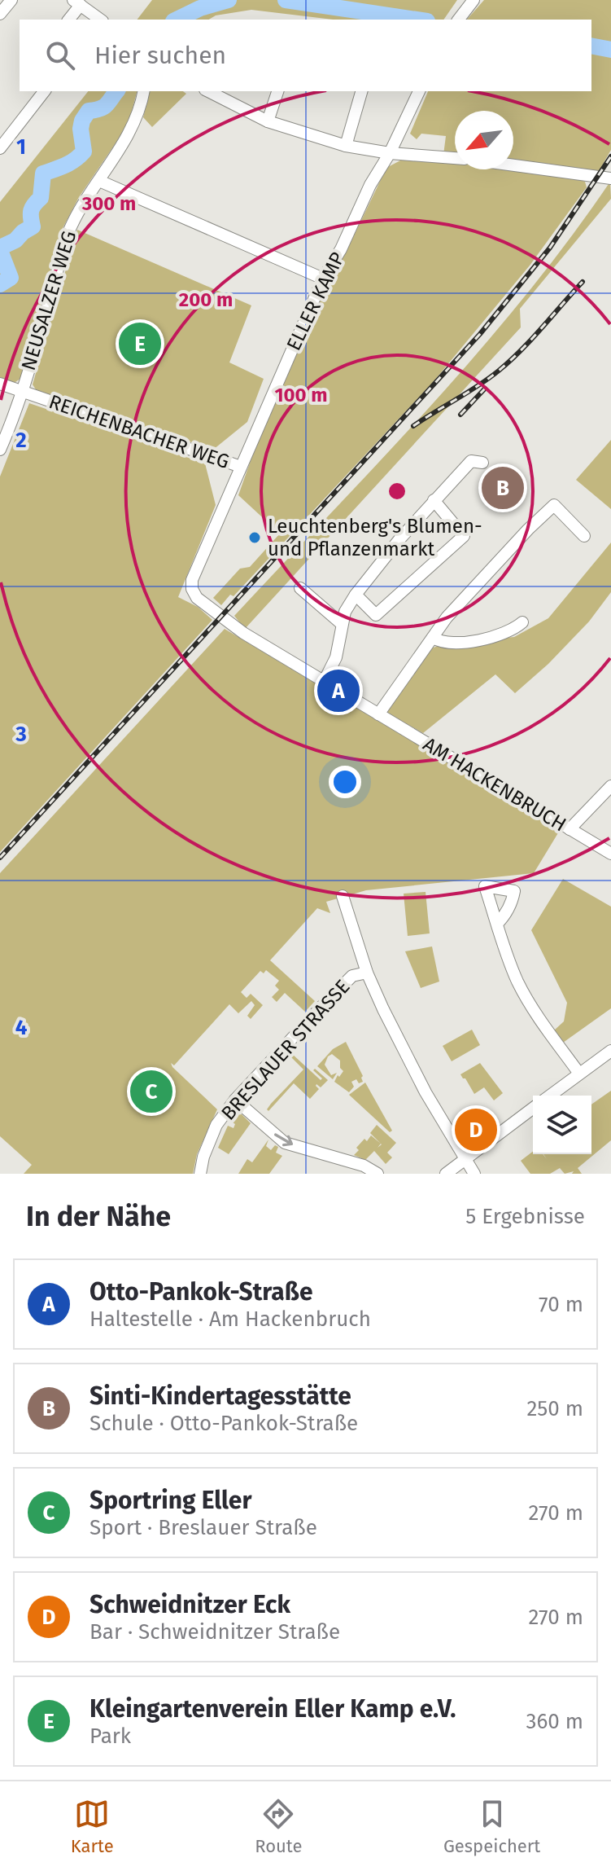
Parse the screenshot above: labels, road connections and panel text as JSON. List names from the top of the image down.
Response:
{
  "streets": {
    "street": [
      "NEUSALZER WEG",
      "ELLER KAMP",
      "REICHENBACHER WEG",
      "AM HACKENBRUCH",
      "BRESLAUER STRASSE"
    ]
  },
  "crossings": [
    ["NEUSALZER WEG", "REICHENBACHER WEG"],
    ["ELLER KAMP", "REICHENBACHER WEG"],
    ["ELLER KAMP", "AM HACKENBRUCH"]
  ],
  "places": ["Leuchtenberg's Blumen- und Pflanzenmarkt"],
  "north": "bottom left",
  "page": {
    "search": "Hier suchen",
    "pins": [
      "E",
      "B",
      "A",
      "C",
      "D"
    ],
    "heading": ["In der Nähe", "5 Ergebnisse"],
    "list": [
      {
        "mark": "A",
        "name": "Otto-Pankok-Straße",
        "note": "Haltestelle · Am Hackenbruch",
        "value": "70 m"
      },
      {
        "mark": "B",
        "name": "Sinti-Kindertagesstätte",
        "note": "Schule · Otto-Pankok-Straße",
        "value": "250 m"
      },
      {
        "mark": "C",
        "name": "Sportring Eller",
        "note": "Sport · Breslauer Straße",
        "value": "270 m"
      },
      {
        "mark": "D",
        "name": "Schweidnitzer Eck",
        "note": "Bar · Schweidnitzer Straße",
        "value": "270 m"
      },
      {
        "mark": "E",
        "name": "Kleingartenverein Eller Kamp e.V.",
        "note": "Park",
        "value": "360 m"
      }
    ],
    "nav": ["Karte", "Route", "Gespeichert"]
  },
  "grid": {
    "rows": [
      "1",
      "2",
      "3",
      "4"
    ]
  },
  "rings": ["300 m", "200 m", "100 m"]
}
